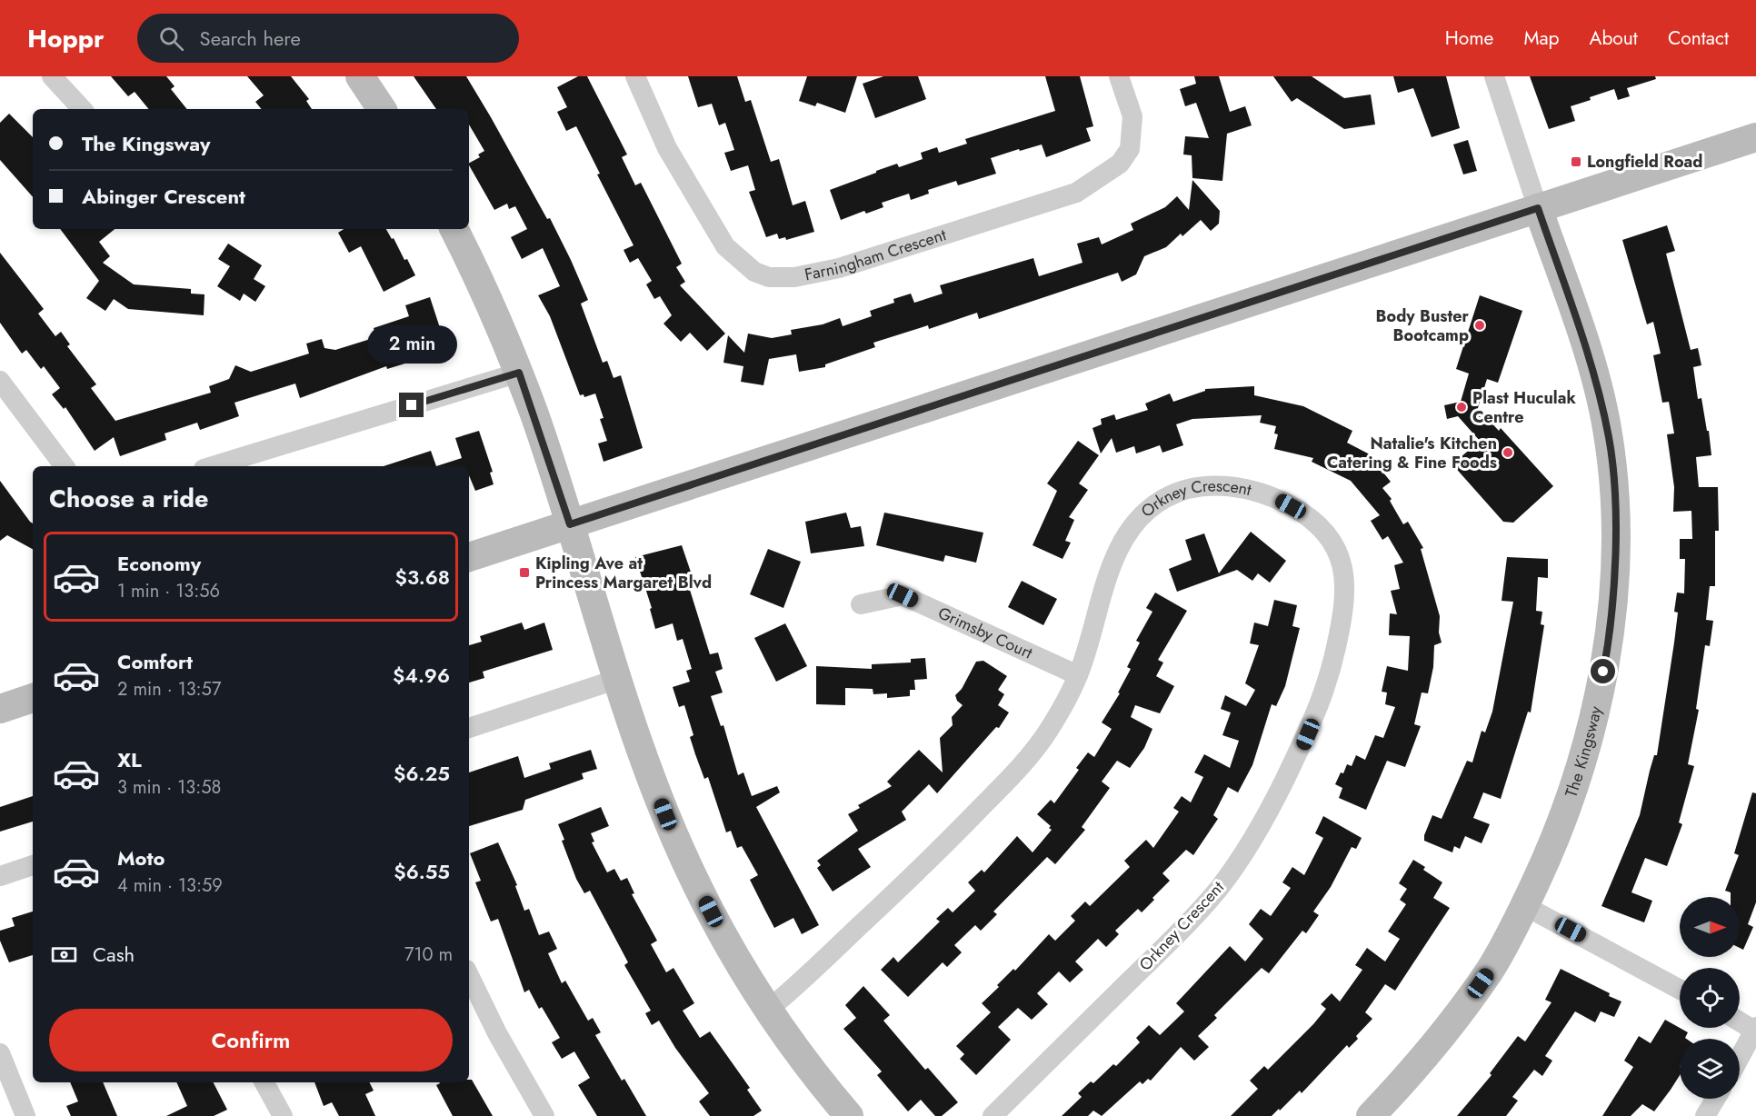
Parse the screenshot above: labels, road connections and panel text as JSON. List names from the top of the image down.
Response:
{
  "streets": {
    "street": [
      "Farningham Crescent",
      "Orkney Crescent",
      "Grimsby Court",
      "The Kingsway"
    ]
  },
  "crossings": [
    ["Orkney Crescent", "Grimsby Court"]
  ],
  "places": {
    "transit": ["Longfield Road", "Kipling Ave at Princess Margaret Blvd"],
    "other": ["Body Buster Bootcamp", "Plast Huculak Centre", "Natalie's Kitchen Catering & Fine Foods"]
  },
  "north": "right",
  "page": {
    "header": "Hoppr",
    "search": "Search here",
    "nav": [
      "Home",
      "Map",
      "About",
      "Contact"
    ],
    "banner": ["The Kingsway", "Abinger Crescent"],
    "bubble": "2 min",
    "heading": "Choose a ride",
    "list": [
      {
        "name": "Economy",
        "note": "1 min · 13:56",
        "value": "$3.68"
      },
      {
        "name": "Comfort",
        "note": "2 min · 13:57",
        "value": "$4.96"
      },
      {
        "name": "XL",
        "note": "3 min · 13:58",
        "value": "$6.25"
      },
      {
        "name": "Moto",
        "note": "4 min · 13:59",
        "value": "$6.55"
      }
    ],
    "pay": ["Cash", "710 m"],
    "buttons": "Confirm"
  }
}
